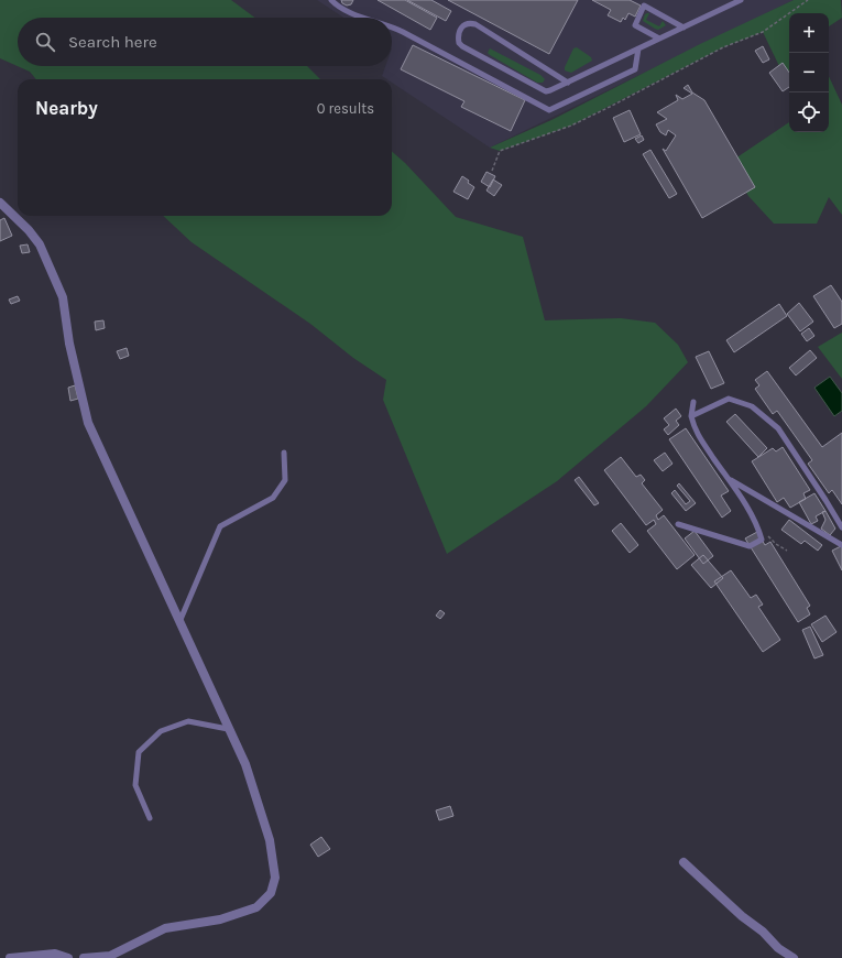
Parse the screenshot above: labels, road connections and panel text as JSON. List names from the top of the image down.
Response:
{
  "page": {
    "map_buttons": ["+", "−"],
    "search": "Search here",
    "heading": ["Nearby", "0 results"]
  }
}
